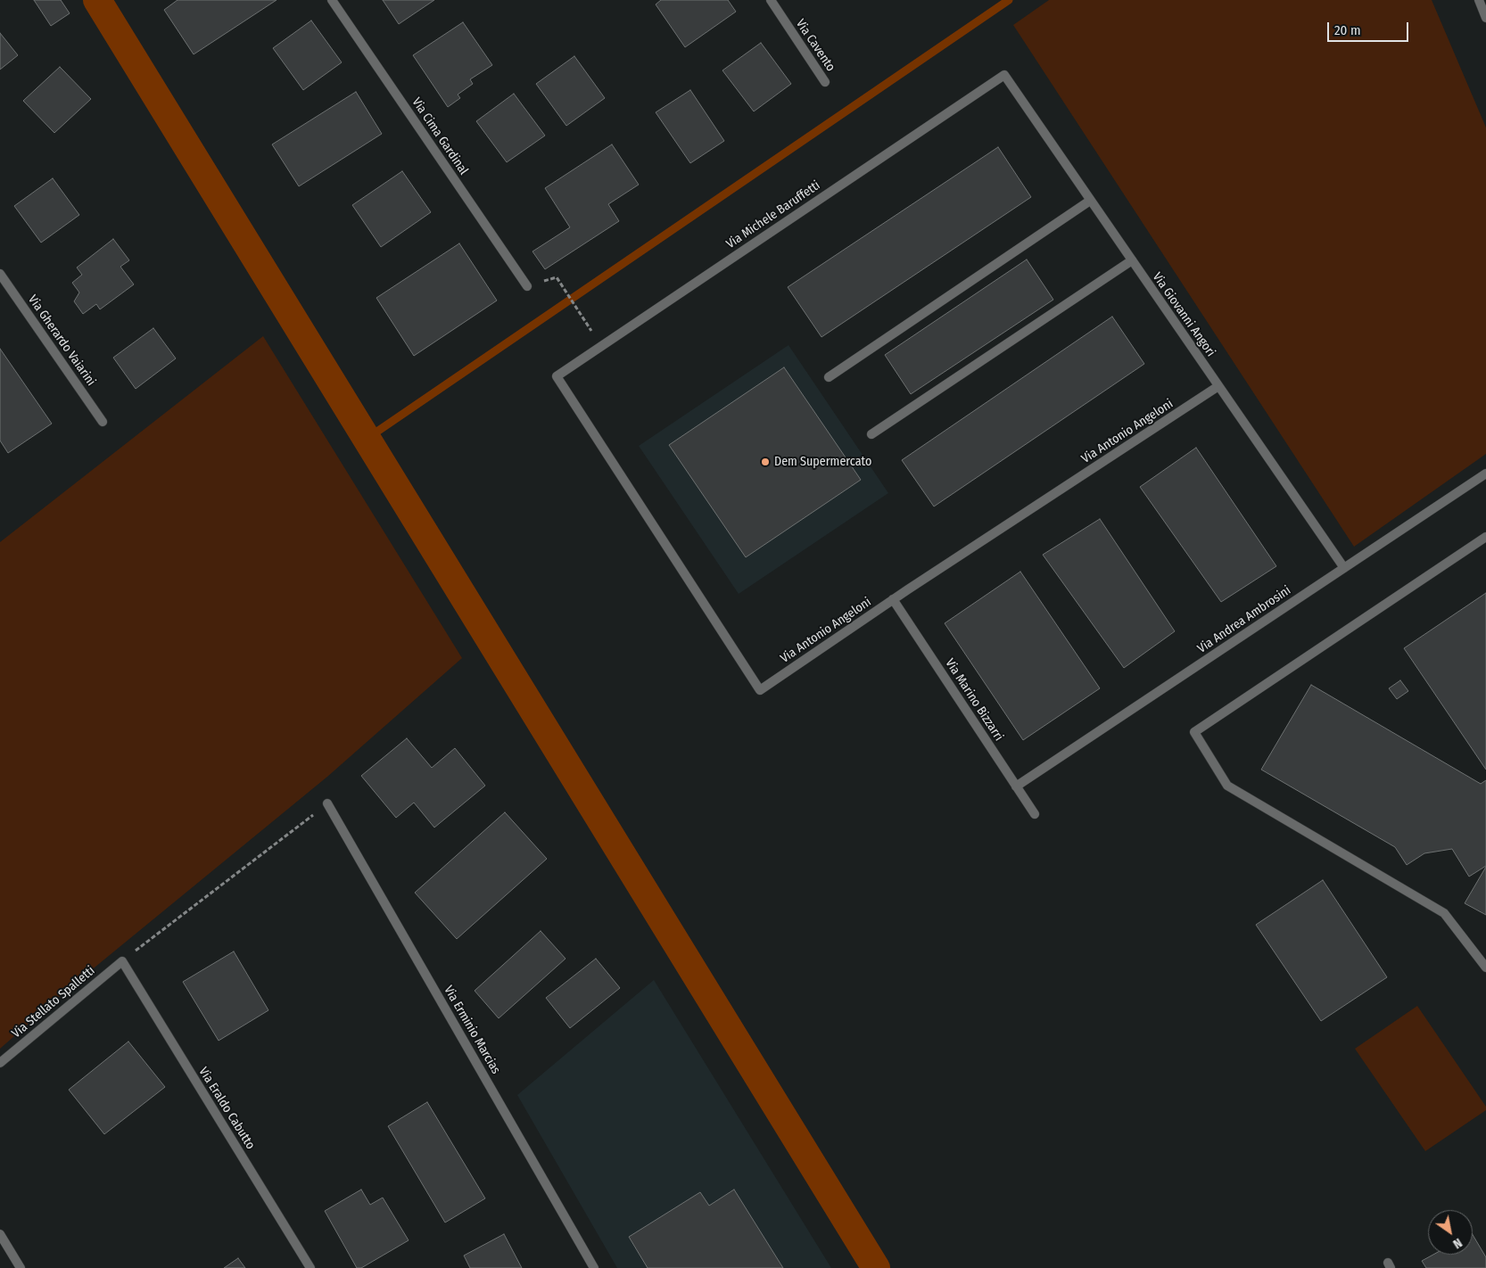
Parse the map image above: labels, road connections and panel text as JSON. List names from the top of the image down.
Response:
{
  "streets": {
    "street": [
      "Via Cavento",
      "Via Cima Gardinal",
      "Via Michele Baruffetti",
      "Via Giovanni Angori",
      "Via Gherardo Vaiarini",
      "Via Antonio Angeloni",
      "Via Andrea Ambrosini",
      "Via Marino Bizzarri",
      "Via Stellato Spalletti",
      "Via Erminio Marcias",
      "Via Eraldo Cabutto"
    ]
  },
  "crossings": [
    ["Via Michele Baruffetti", "Via Giovanni Angori"],
    ["Via Michele Baruffetti", "Via Antonio Angeloni"],
    ["Via Giovanni Angori", "Via Antonio Angeloni"],
    ["Via Giovanni Angori", "Via Andrea Ambrosini"],
    ["Via Antonio Angeloni", "Via Marino Bizzarri"],
    ["Via Andrea Ambrosini", "Via Marino Bizzarri"],
    ["Via Stellato Spalletti", "Via Eraldo Cabutto"]
  ],
  "places": ["Dem Supermercato"],
  "scale_bar": "20 m",
  "north": "bottom right"
}
